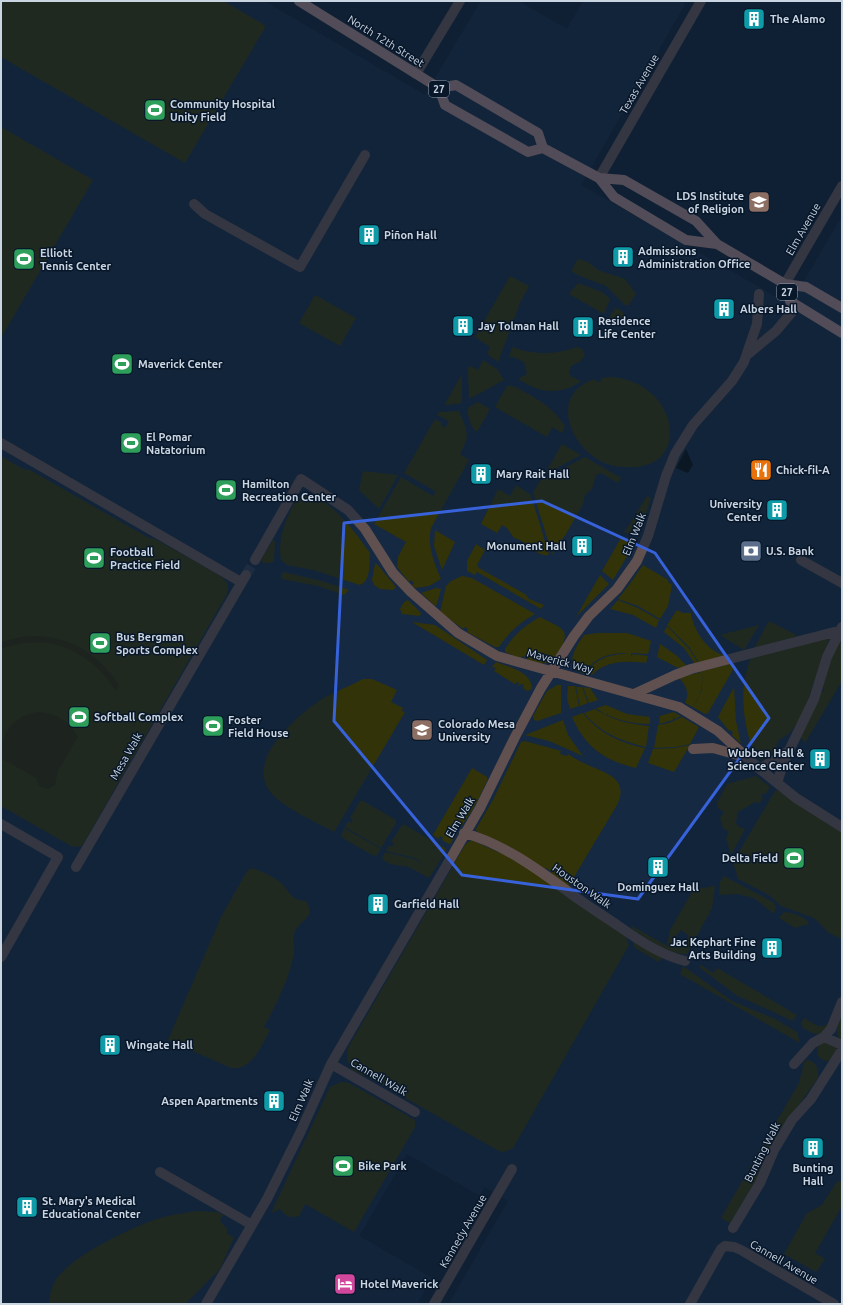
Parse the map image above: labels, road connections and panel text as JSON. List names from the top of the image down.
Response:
{
  "streets": {
    "main road": ["North 12th Street", "27"],
    "street": [
      "Texas Avenue",
      "Elm Avenue",
      "Elm Walk",
      "Maverick Way",
      "Mesa Walk",
      "Houston Walk",
      "Cannell Walk",
      "Bunting Walk",
      "Kennedy Avenue",
      "Cannell Avenue"
    ]
  },
  "crossings": [
    ["North 12th Street", "27"],
    ["Texas Avenue", "27"],
    ["27", "Elm Avenue"],
    ["Elm Walk", "Maverick Way"],
    ["Elm Walk", "Houston Walk"],
    ["Elm Walk", "Cannell Walk"]
  ],
  "places": {
    "building": [
      "The Alamo",
      "Piñon Hall",
      "Admissions Administration Office",
      "Albers Hall",
      "Jay Tolman Hall",
      "Residence Life Center",
      "Mary Rait Hall",
      "University Center",
      "Monument Hall",
      "Wubben Hall & Science Center",
      "Dominguez Hall",
      "Garfield Hall",
      "Jac Kephart Fine Arts Building",
      "Wingate Hall",
      "Aspen Apartments",
      "Bunting Hall",
      "St. Mary's Medical Educational Center"
    ],
    "sports": [
      "Community Hospital Unity Field",
      "Elliott Tennis Center",
      "Maverick Center",
      "El Pomar Natatorium",
      "Hamilton Recreation Center",
      "Football Practice Field",
      "Bus Bergman Sports Complex",
      "Softball Complex",
      "Foster Field House",
      "Delta Field",
      "Bike Park"
    ],
    "school or university": ["LDS Institute of Religion", "Colorado Mesa University"],
    "restaurant": ["Chick-fil-A"],
    "bank": ["U.S. Bank"],
    "hotel": ["Hotel Maverick"]
  }
}
